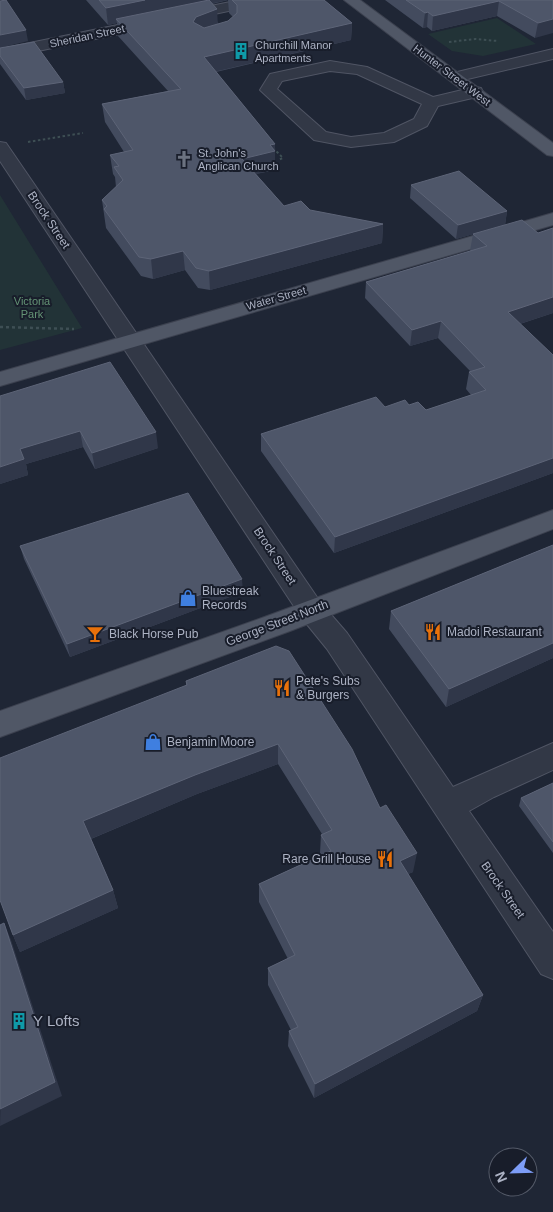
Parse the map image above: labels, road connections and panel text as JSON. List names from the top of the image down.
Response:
{
  "streets": {
    "main road": ["Hunter Street West", "Water Street", "George Street North"],
    "street": ["Sheridan Street", "Brock Street"]
  },
  "crossings": [
    ["Brock Street", "Water Street"],
    ["Brock Street", "George Street North"]
  ],
  "parks": ["Victoria Park"],
  "places": {
    "building": ["Churchill Manor Apartments", "Y Lofts"],
    "church": ["St. John's Anglican Church"],
    "shop": ["Bluestreak Records", "Benjamin Moore"],
    "restaurant": ["Madoi Restaurant", "Pete's Subs & Burgers", "Rare Grill House"],
    "bar": ["Black Horse Pub"]
  },
  "north": "bottom left"
}
